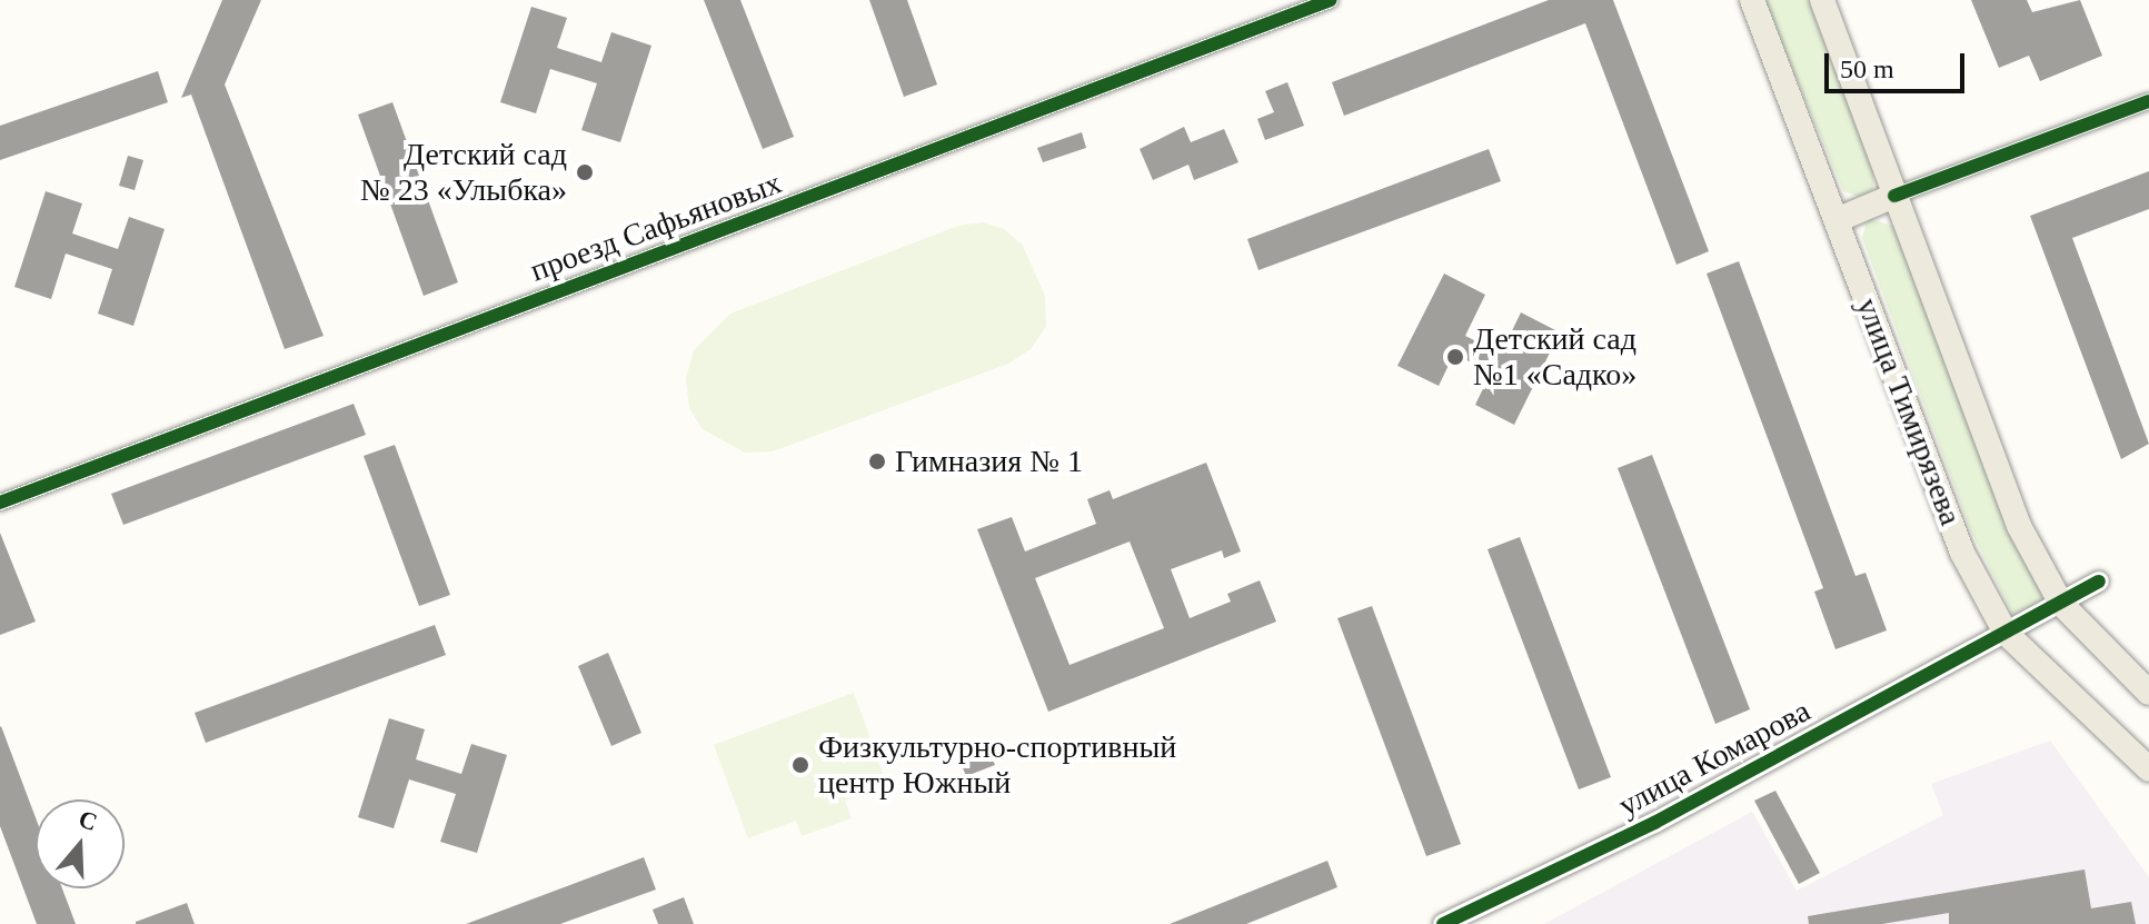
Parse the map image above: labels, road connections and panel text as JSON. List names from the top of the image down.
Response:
{
  "streets": {
    "main road": ["улица Тимирязева"],
    "street": ["проезд Сафьяновых", "улица Комарова"]
  },
  "crossings": [
    ["улица Тимирязева", "улица Комарова"]
  ],
  "places": [
    "Детский сад № 23 «Улыбка»",
    "Детский сад №1 «Cадко»",
    "Гимназия № 1",
    "Физкультурно-спортивный центр Южный"
  ],
  "scale_bar": "50 m",
  "north": "top"
}
